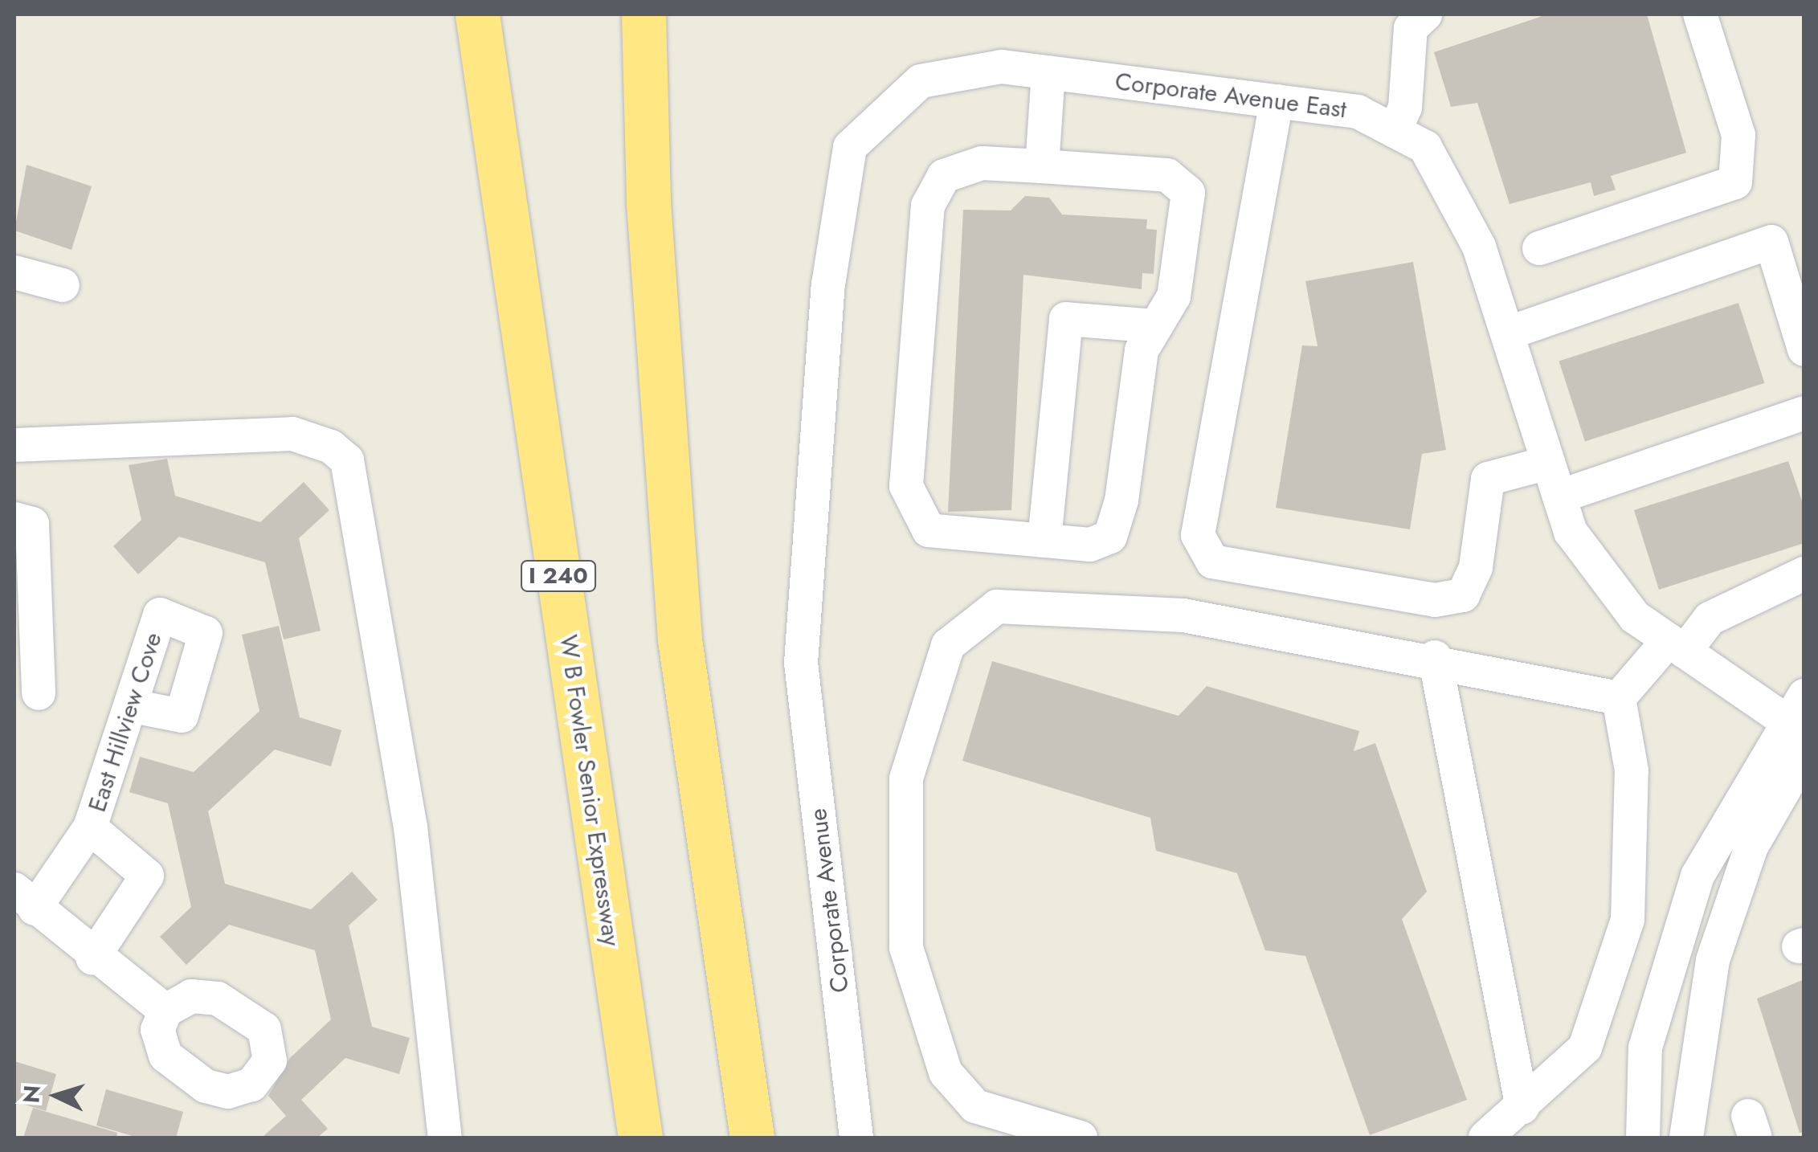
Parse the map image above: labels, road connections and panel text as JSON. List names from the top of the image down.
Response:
{
  "streets": {
    "highway": ["I 240", "W B Fowler Senior Expressway"],
    "street": ["Corporate Avenue East", "East Hillview Cove", "Corporate Avenue"]
  },
  "crossings": [
    ["Corporate Avenue East", "Corporate Avenue"]
  ],
  "north": "left"
}
